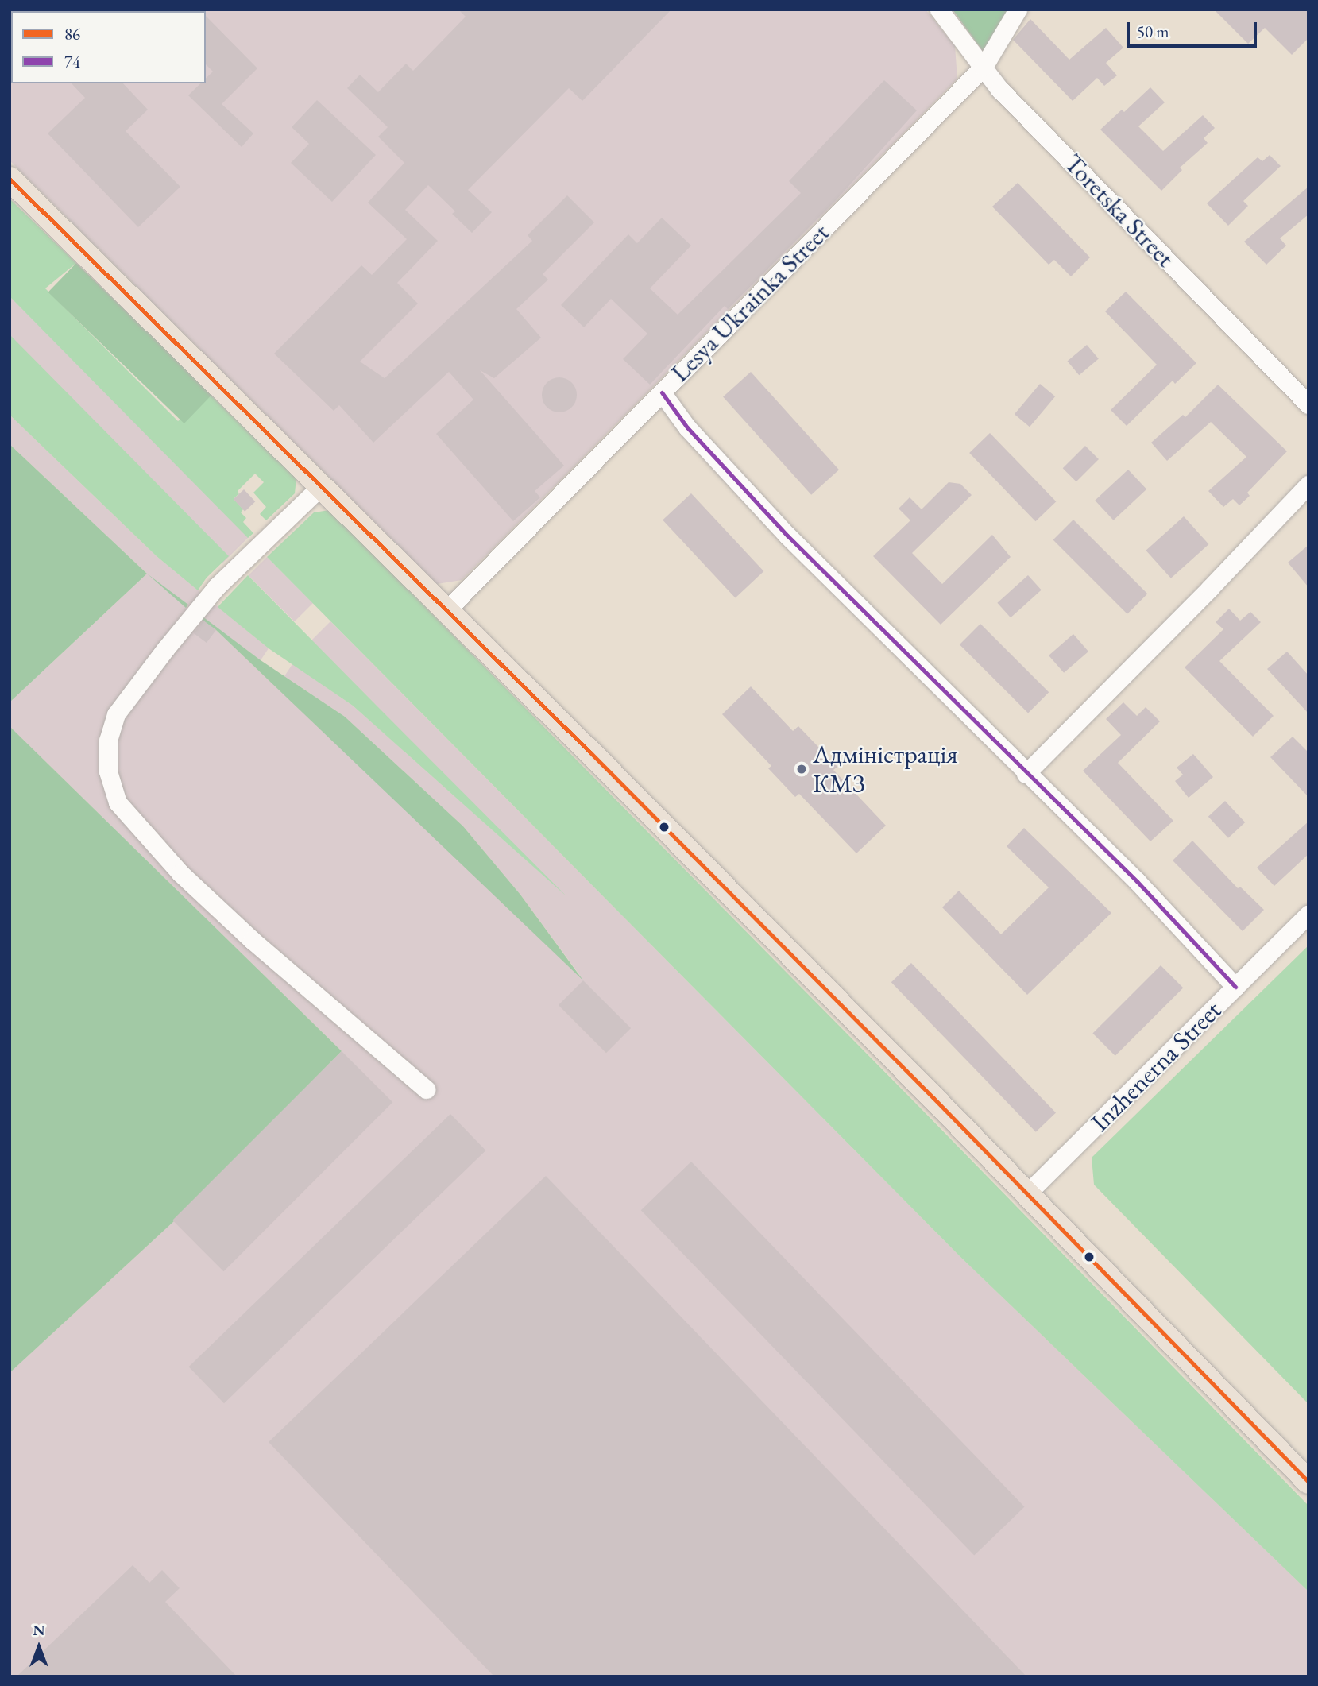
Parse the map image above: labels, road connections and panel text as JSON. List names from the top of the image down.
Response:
{
  "streets": {
    "street": ["Toretska Street", "Lesya Ukrainka Street", "Inzhenerna Street"]
  },
  "crossings": [
    ["Toretska Street", "Lesya Ukrainka Street"]
  ],
  "places": ["Адміністрація КМЗ"],
  "lines": ["transit line 86", "transit line 74"],
  "legend": ["86", "74"],
  "scale_bar": "50 m",
  "north": "top"
}
